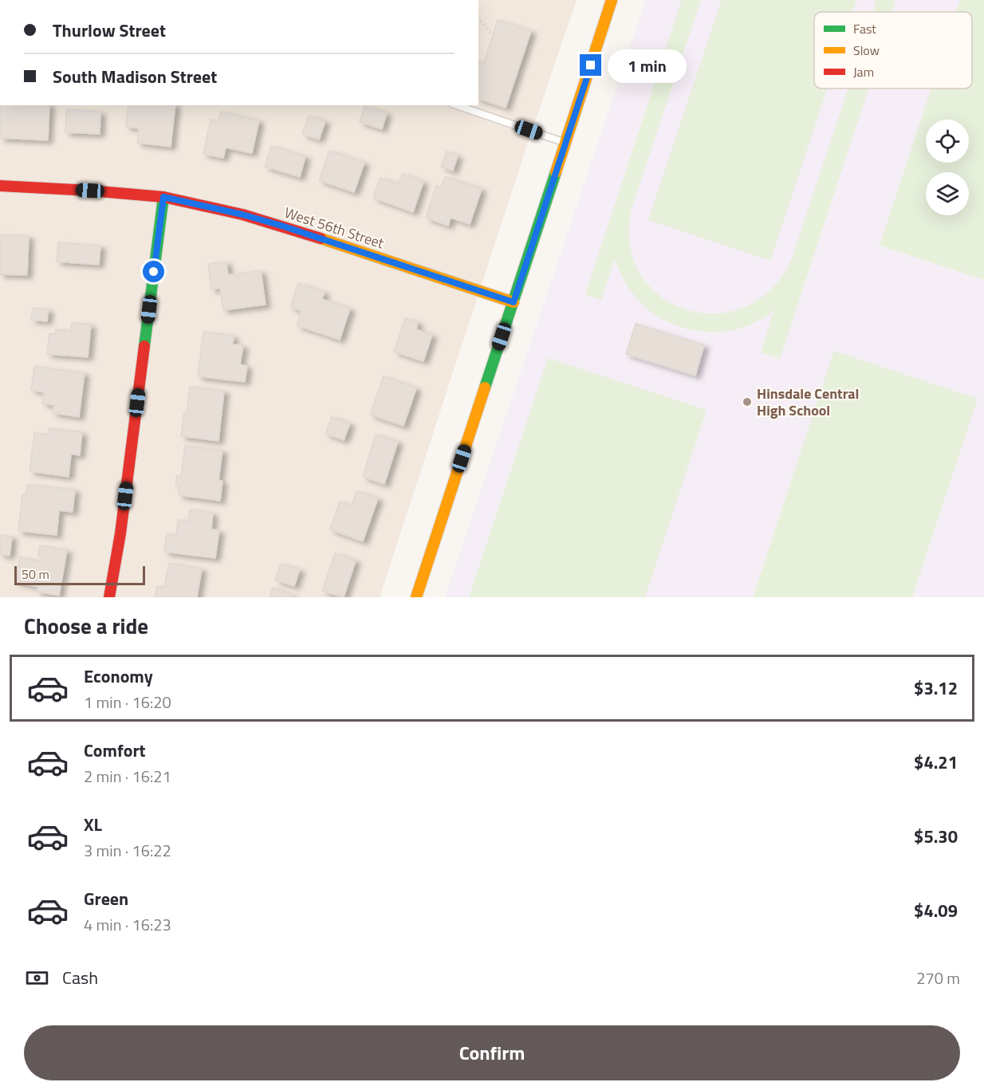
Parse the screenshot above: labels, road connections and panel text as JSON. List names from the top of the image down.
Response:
{
  "streets": {
    "street": ["West 56th Street"]
  },
  "places": ["Hinsdale Central High School"],
  "legend": ["Fast", "Slow", "Jam"],
  "scale_bar": "50 m",
  "page": {
    "banner": ["Thurlow Street", "South Madison Street"],
    "bubble": "1 min",
    "scale": "50 m",
    "heading": "Choose a ride",
    "list": [
      {
        "name": "Economy",
        "note": "1 min · 16:20",
        "value": "$3.12"
      },
      {
        "name": "Comfort",
        "note": "2 min · 16:21",
        "value": "$4.21"
      },
      {
        "name": "XL",
        "note": "3 min · 16:22",
        "value": "$5.30"
      },
      {
        "name": "Green",
        "note": "4 min · 16:23",
        "value": "$4.09"
      }
    ],
    "pay": ["Cash", "270 m"],
    "buttons": "Confirm"
  }
}
